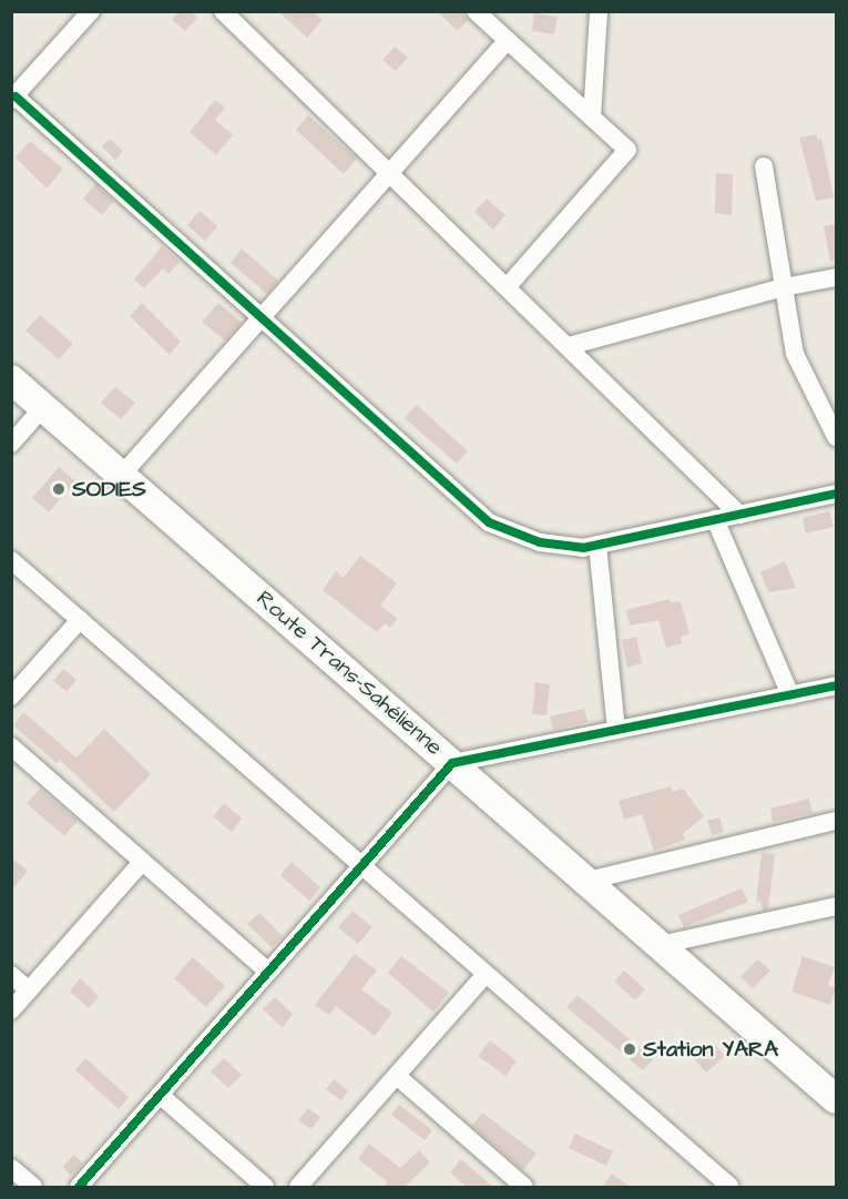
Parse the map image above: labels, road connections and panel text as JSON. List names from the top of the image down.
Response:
{
  "streets": {
    "highway": ["Route Trans-Sahélienne"]
  },
  "places": ["SODIES", "Station YARA"]
}
